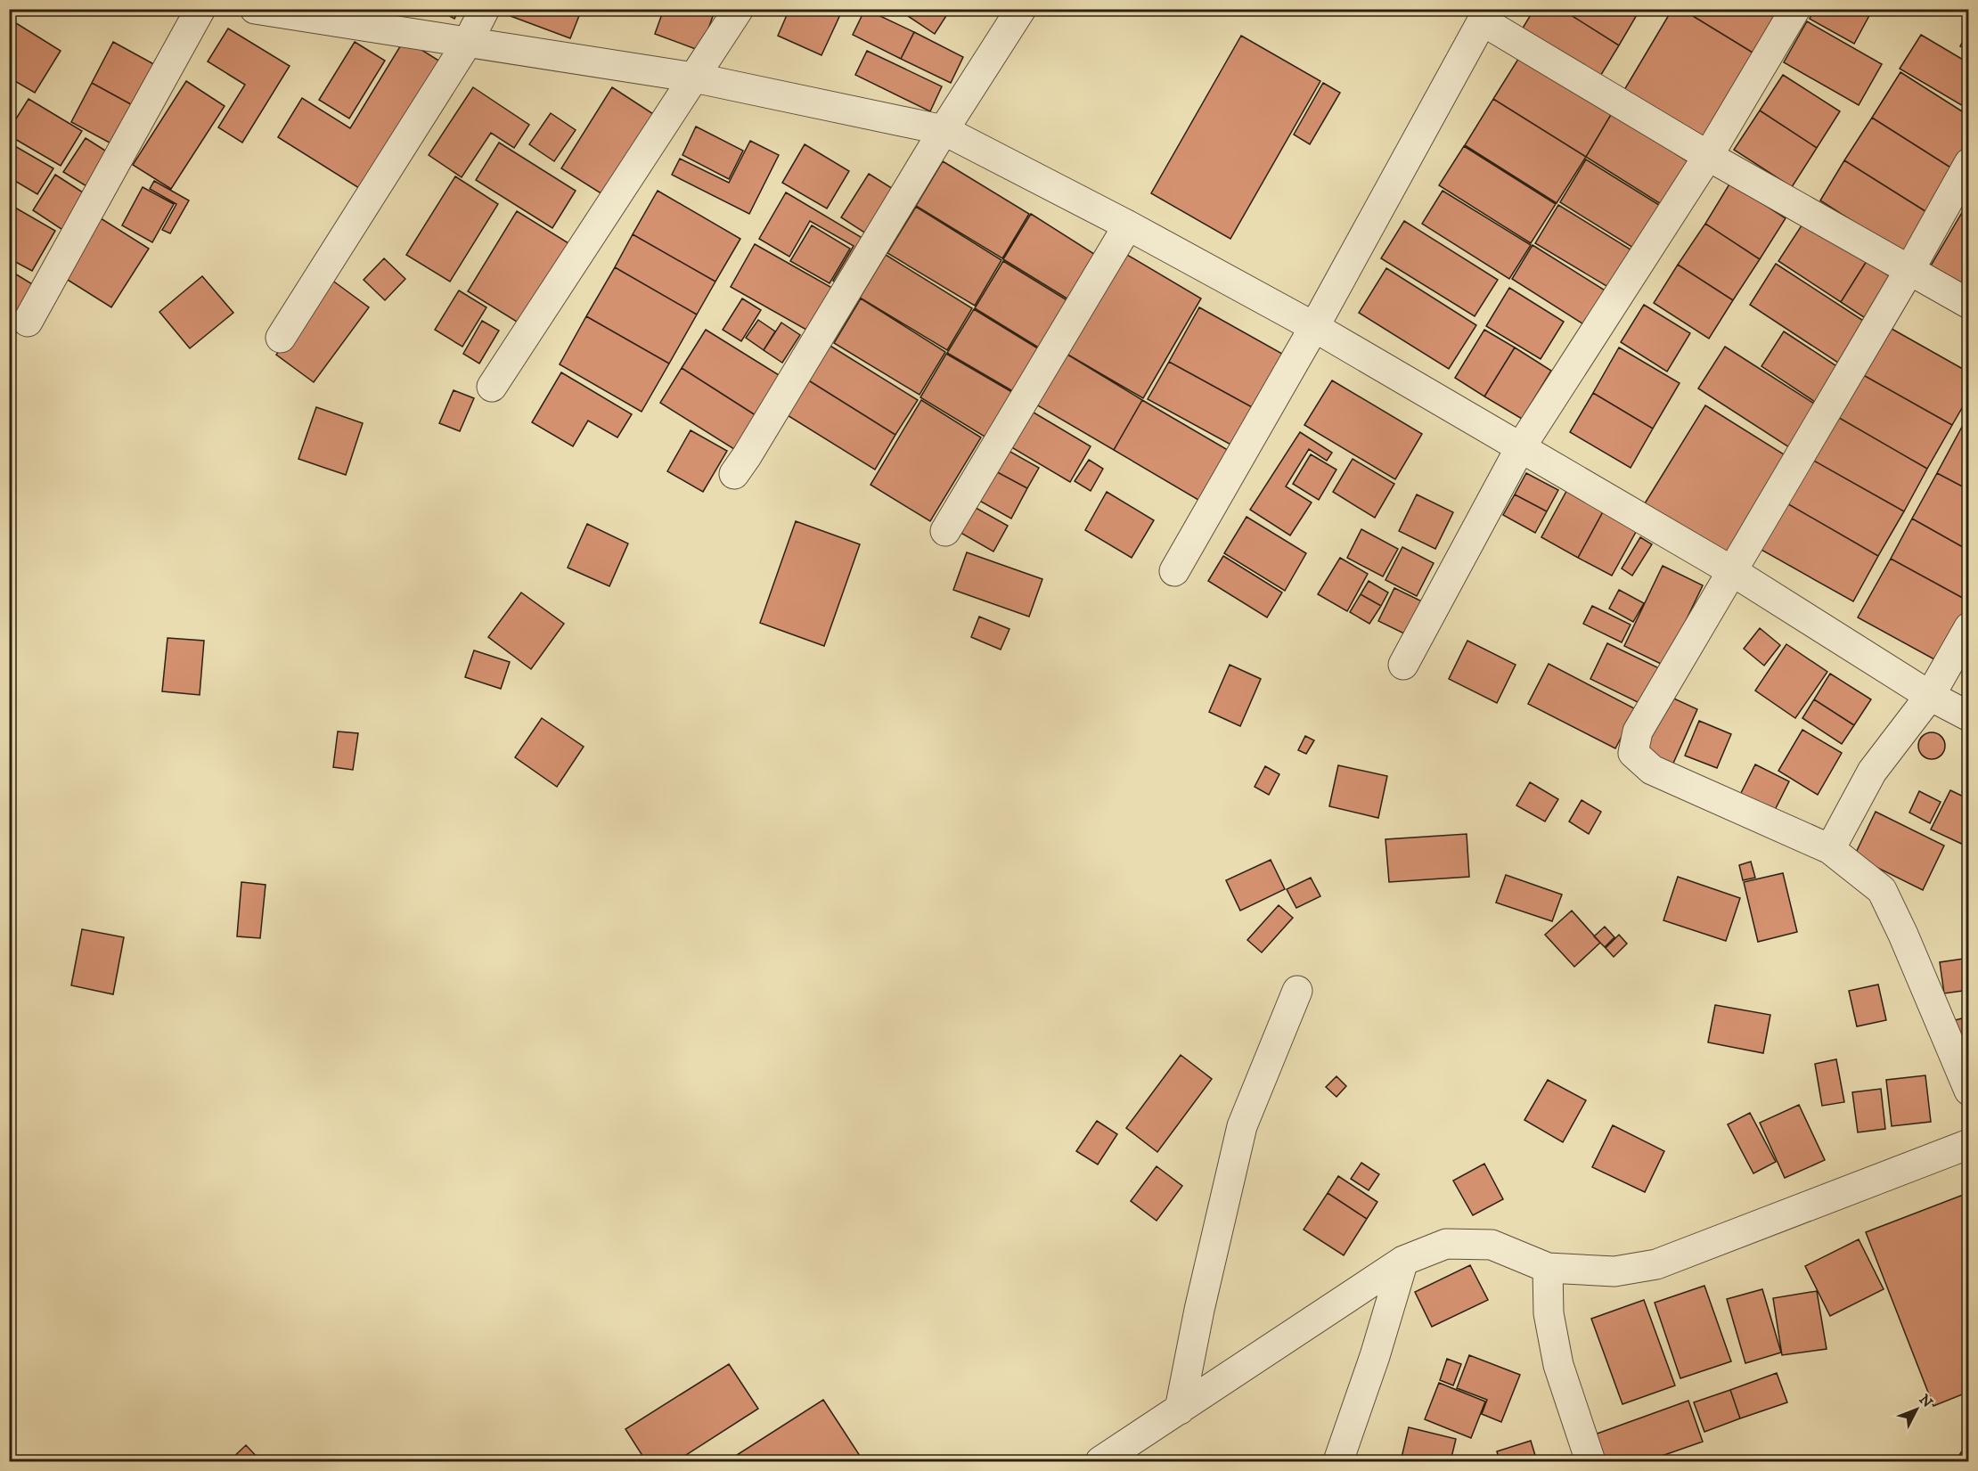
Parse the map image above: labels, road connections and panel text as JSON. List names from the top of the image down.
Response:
{
  "north": "top right"
}
